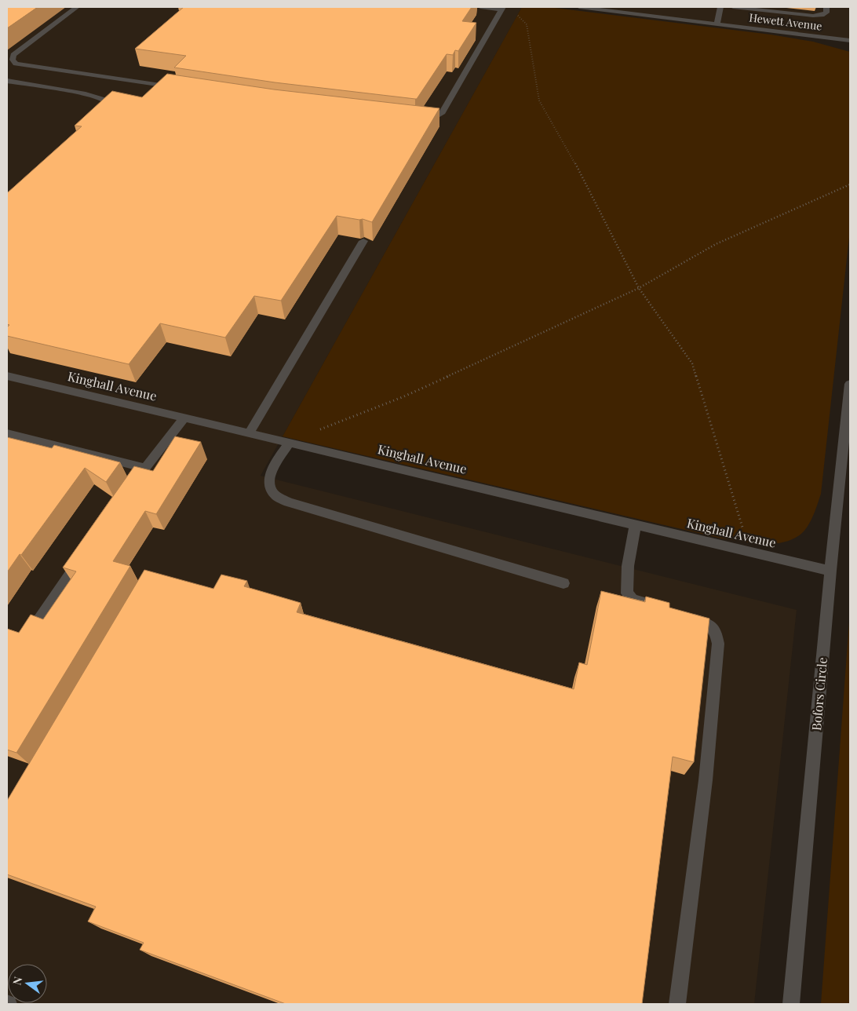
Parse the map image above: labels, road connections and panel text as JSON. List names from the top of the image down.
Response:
{
  "streets": {
    "street": ["Hewett Avenue", "Kinghall Avenue", "Bofors Circle"]
  },
  "crossings": [
    ["Kinghall Avenue", "Bofors Circle"]
  ],
  "north": "left"
}
